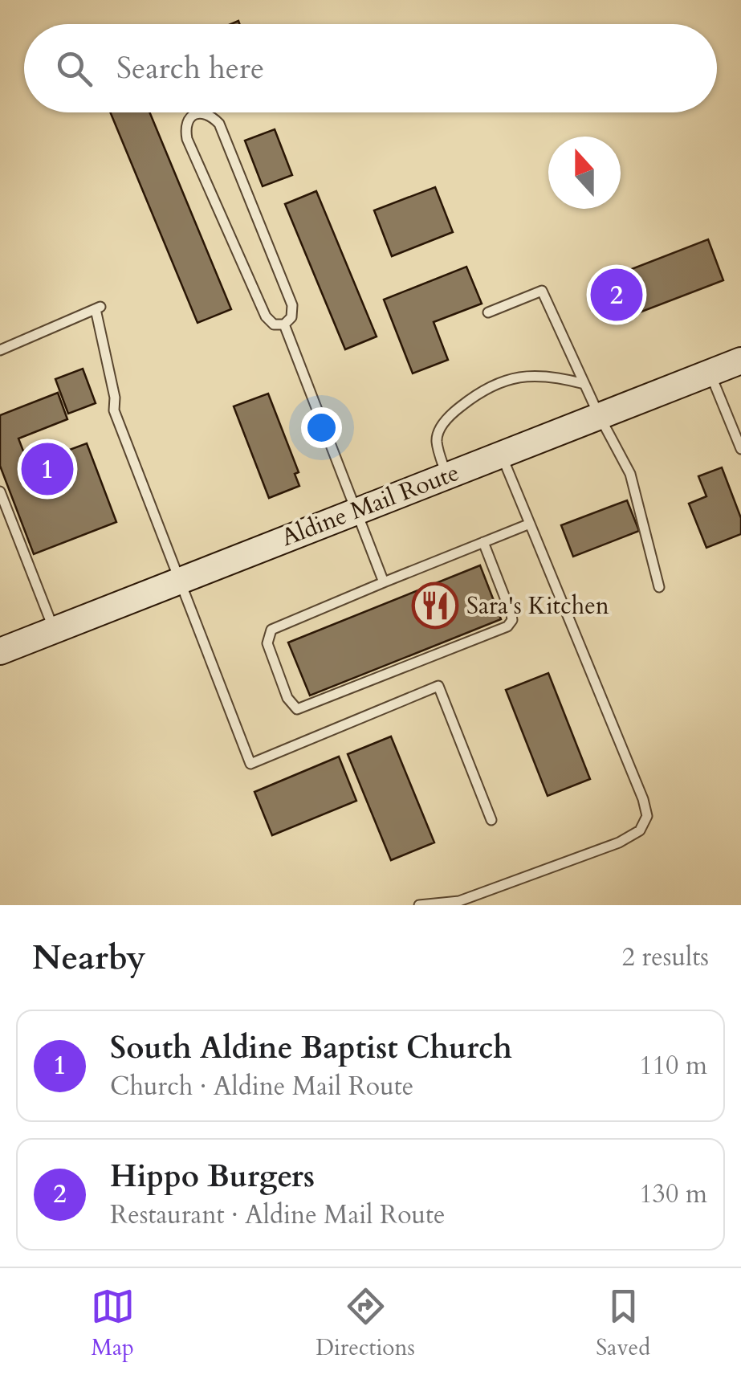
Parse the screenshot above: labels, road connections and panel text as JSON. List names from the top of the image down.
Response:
{
  "streets": {
    "main road": ["Aldine Mail Route"]
  },
  "places": {
    "restaurant": ["Sara's Kitchen"]
  },
  "north": "top",
  "page": {
    "search": "Search here",
    "pins": ["2", "1"],
    "heading": ["Nearby", "2 results"],
    "list": [
      {
        "mark": "1",
        "name": "South Aldine Baptist Church",
        "note": "Church · Aldine Mail Route",
        "value": "110 m"
      },
      {
        "mark": "2",
        "name": "Hippo Burgers",
        "note": "Restaurant · Aldine Mail Route",
        "value": "130 m"
      }
    ],
    "nav": ["Map", "Directions", "Saved"]
  }
}
